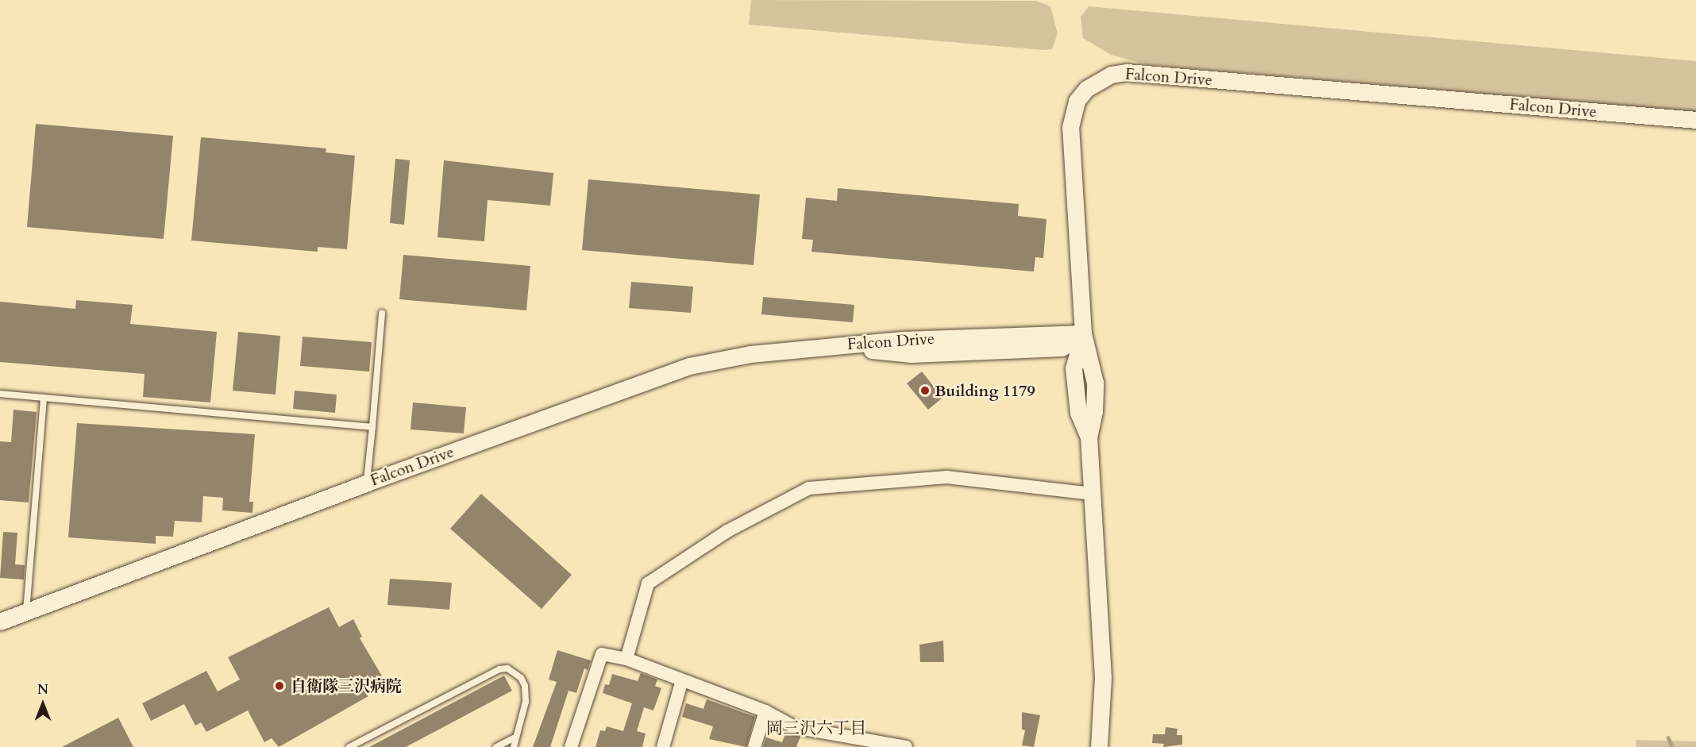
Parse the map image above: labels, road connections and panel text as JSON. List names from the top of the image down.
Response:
{
  "streets": {
    "street": ["Falcon Drive"]
  },
  "districts": ["岡三沢六丁目"],
  "places": ["Building 1179", "自衛隊三沢病院"],
  "north": "top"
}
